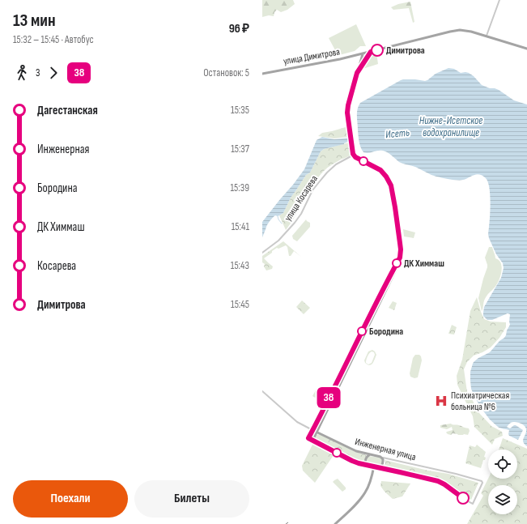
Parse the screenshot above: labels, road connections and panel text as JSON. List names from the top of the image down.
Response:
{
  "streets": {
    "main road": ["улица Димитрова", "Инженерная улица"],
    "street": ["улица Косарева"]
  },
  "water": ["Нижне-Исетское водохранилище", "Исеть"],
  "places": {
    "other": ["Димитрова", "ДК Химмаш", "Бородина"],
    "hospital": ["Психиатрическая больница №6"]
  },
  "lines": ["bus line 38"],
  "page": {
    "heading": ["13 мин", "15:32 – 15:45 · Автобус", "96 ₽"],
    "on_map": "38",
    "legs": ["3", "38", "Остановок: 5"],
    "list": [
      {
        "name": "Дагестанская",
        "value": "15:35"
      },
      {
        "name": "Инженерная",
        "value": "15:37"
      },
      {
        "name": "Бородина",
        "value": "15:39"
      },
      {
        "name": "ДК Химмаш",
        "value": "15:41"
      },
      {
        "name": "Косарева",
        "value": "15:43"
      },
      {
        "name": "Димитрова",
        "value": "15:45"
      }
    ],
    "buttons": ["Поехали", "Билеты"]
  }
}
